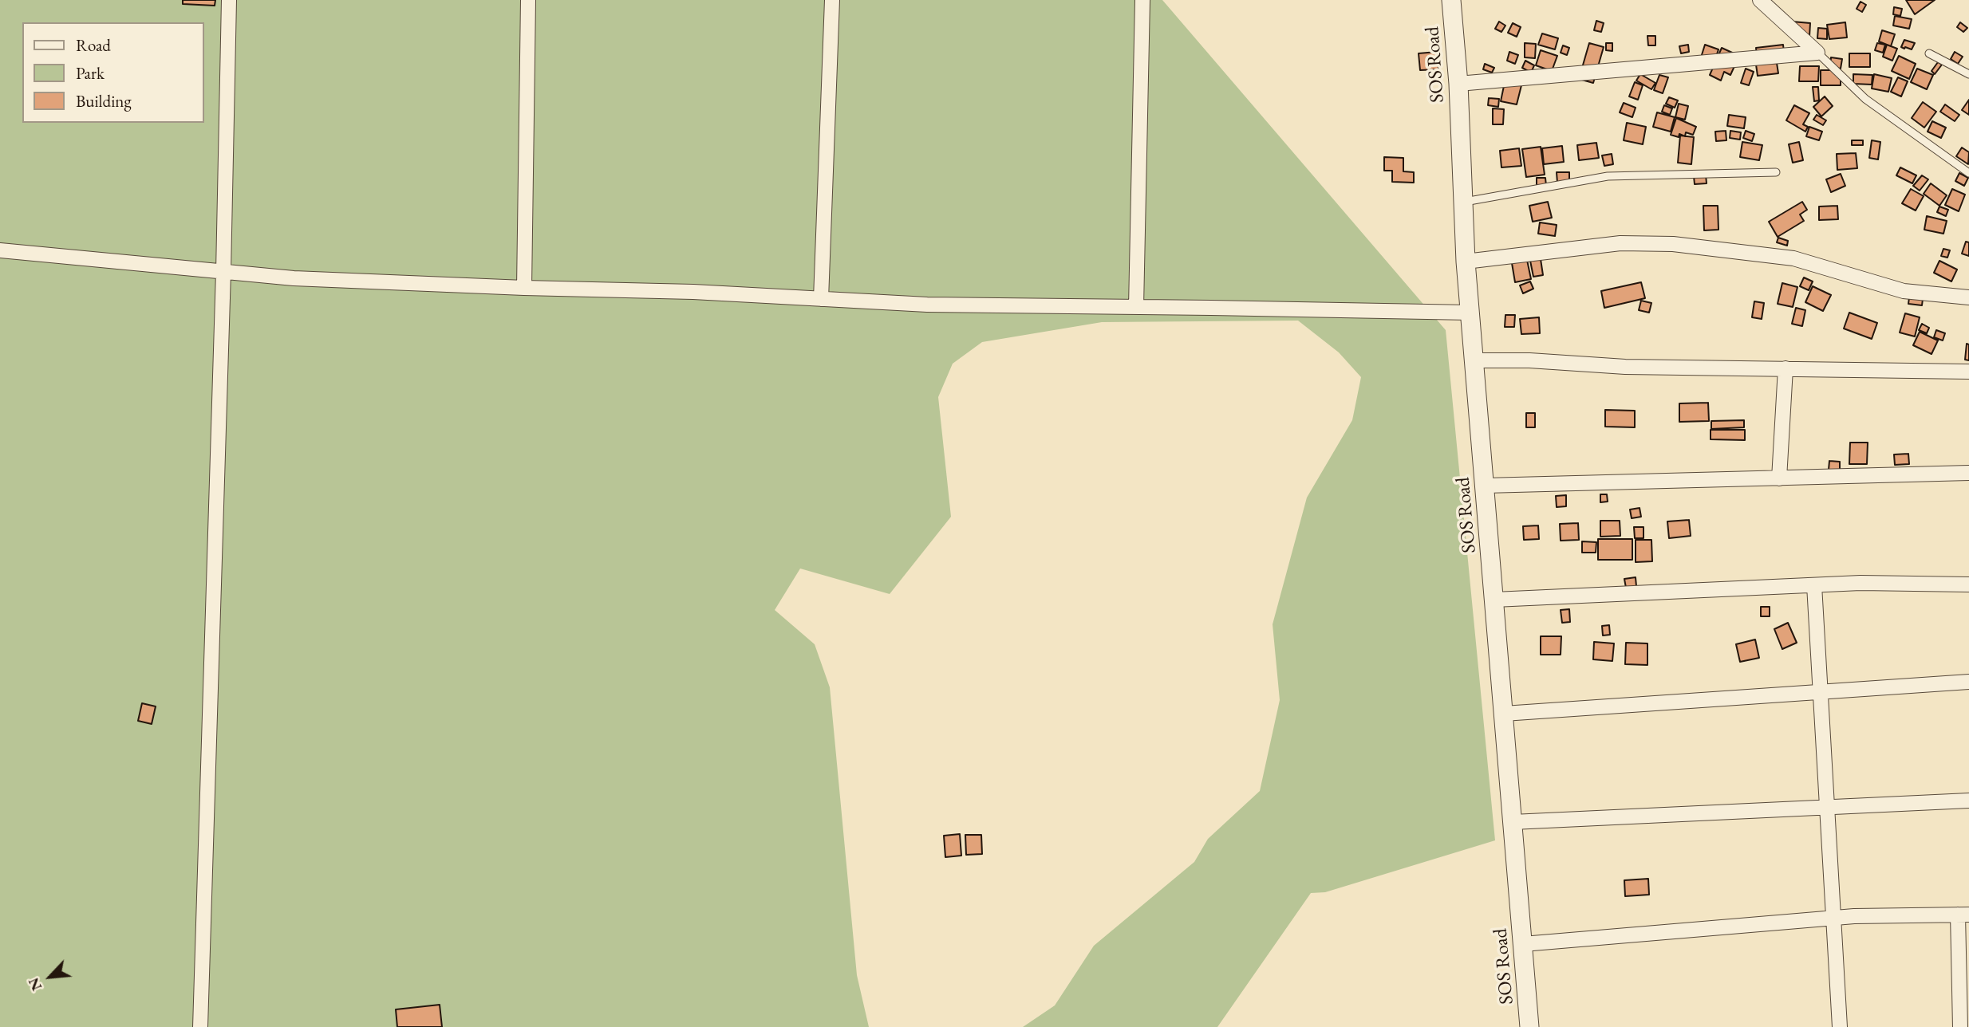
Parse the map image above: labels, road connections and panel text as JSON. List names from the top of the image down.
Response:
{
  "streets": {
    "street": ["SOS Road"]
  },
  "legend": ["Road", "Park", "Building"],
  "north": "bottom left"
}
